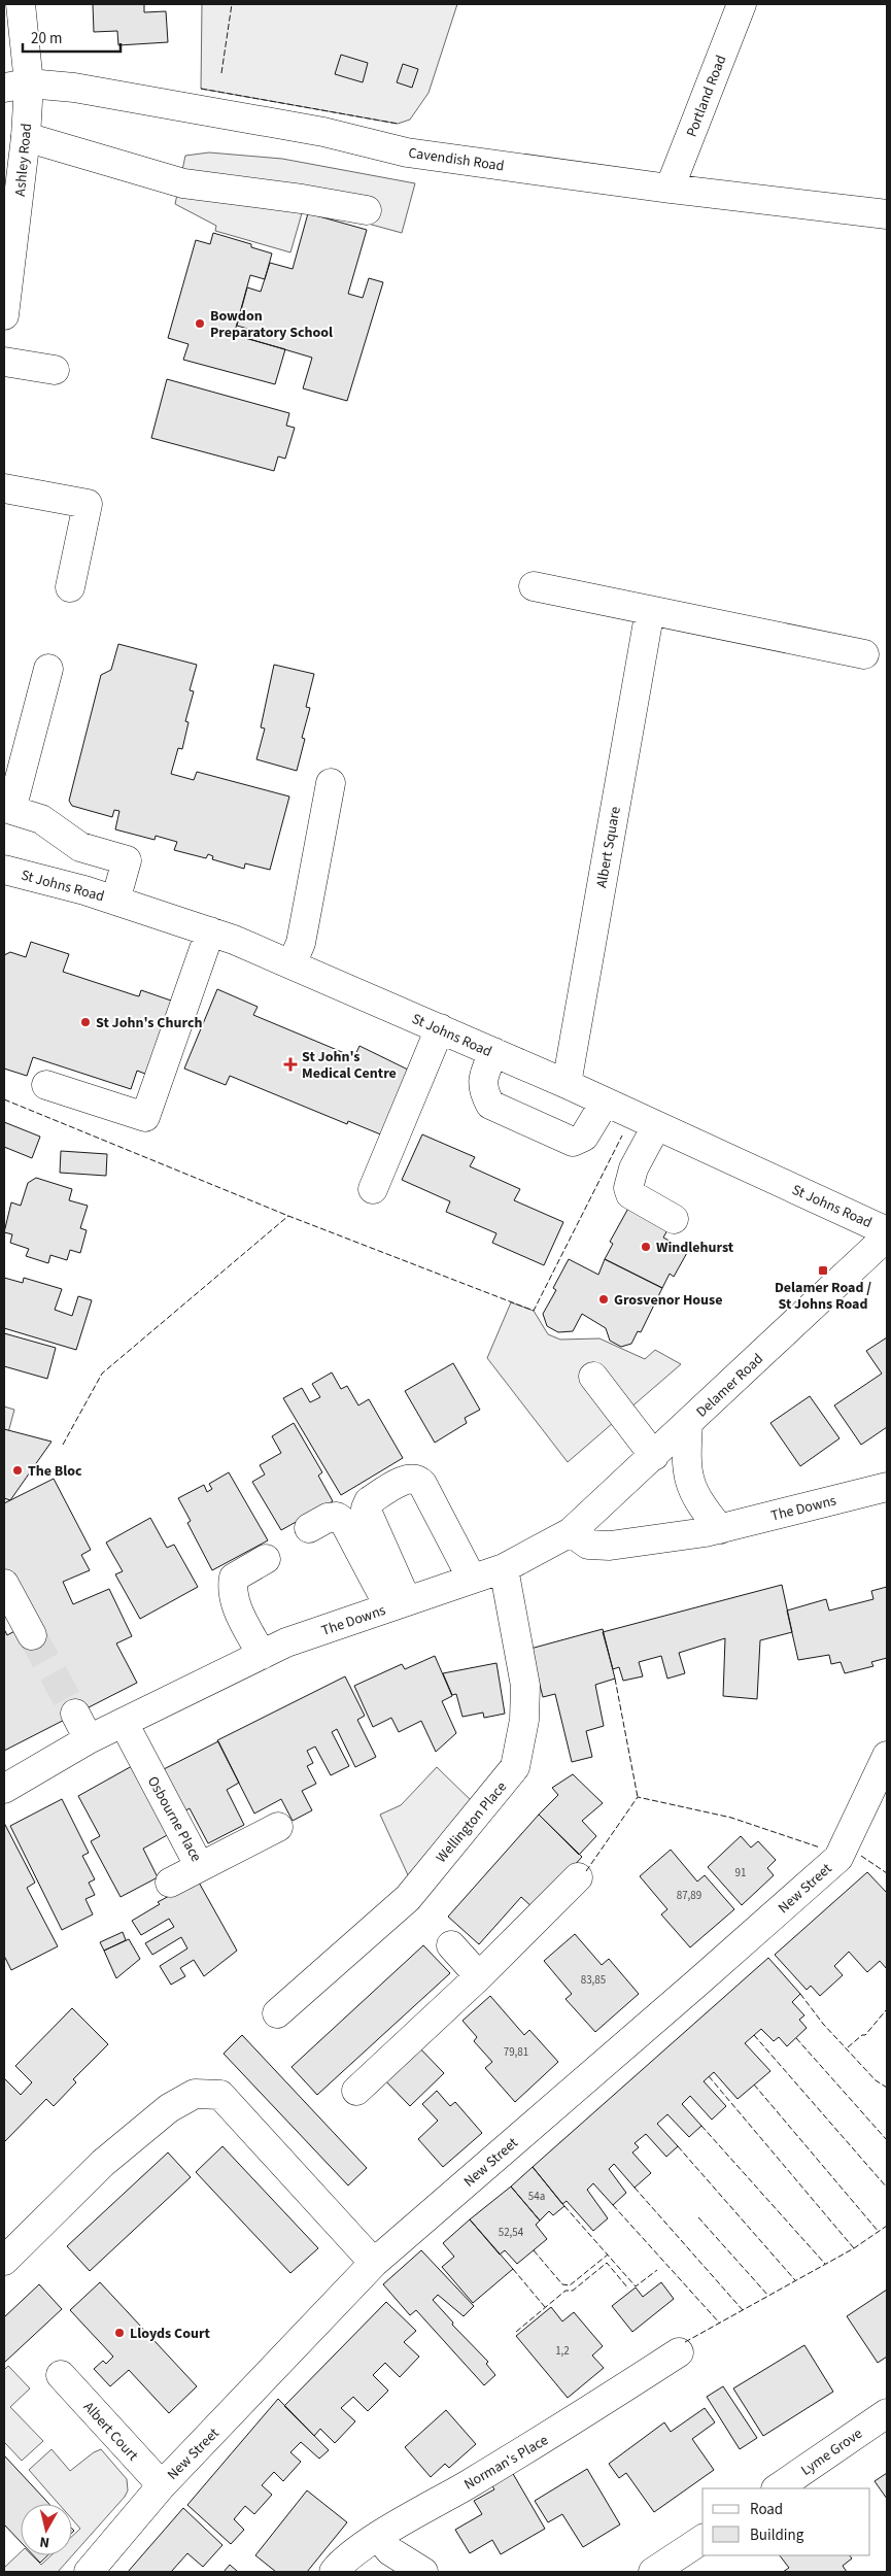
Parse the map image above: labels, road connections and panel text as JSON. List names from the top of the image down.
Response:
{
  "streets": {
    "street": [
      "Portland Road",
      "Cavendish Road",
      "Ashley Road",
      "Albert Square",
      "St Johns Road",
      "Delamer Road",
      "The Downs",
      "Osbourne Place",
      "Wellington Place",
      "New Street",
      "Albert Court",
      "Lyme Grove",
      "Norman's Place"
    ]
  },
  "crossings": [
    ["Portland Road", "Cavendish Road"],
    ["Cavendish Road", "Ashley Road"],
    ["Albert Square", "St Johns Road"],
    ["Delamer Road", "The Downs"],
    ["The Downs", "Osbourne Place"],
    ["The Downs", "Wellington Place"],
    ["New Street", "Albert Court"]
  ],
  "places": {
    "other": [
      "Bowdon Preparatory School",
      "St John's Church",
      "Windlehurst",
      "Grosvenor House",
      "The Bloc",
      "Lloyds Court"
    ],
    "health": ["St John's Medical Centre"],
    "transit": ["Delamer Road / St Johns Road"]
  },
  "house_numbers": [
    "91",
    "87,89",
    "83,85",
    "79,81",
    "54a",
    "52,54",
    "1,2"
  ],
  "legend": ["Road", "Building"],
  "scale_bar": "20 m",
  "north": "bottom"
}
